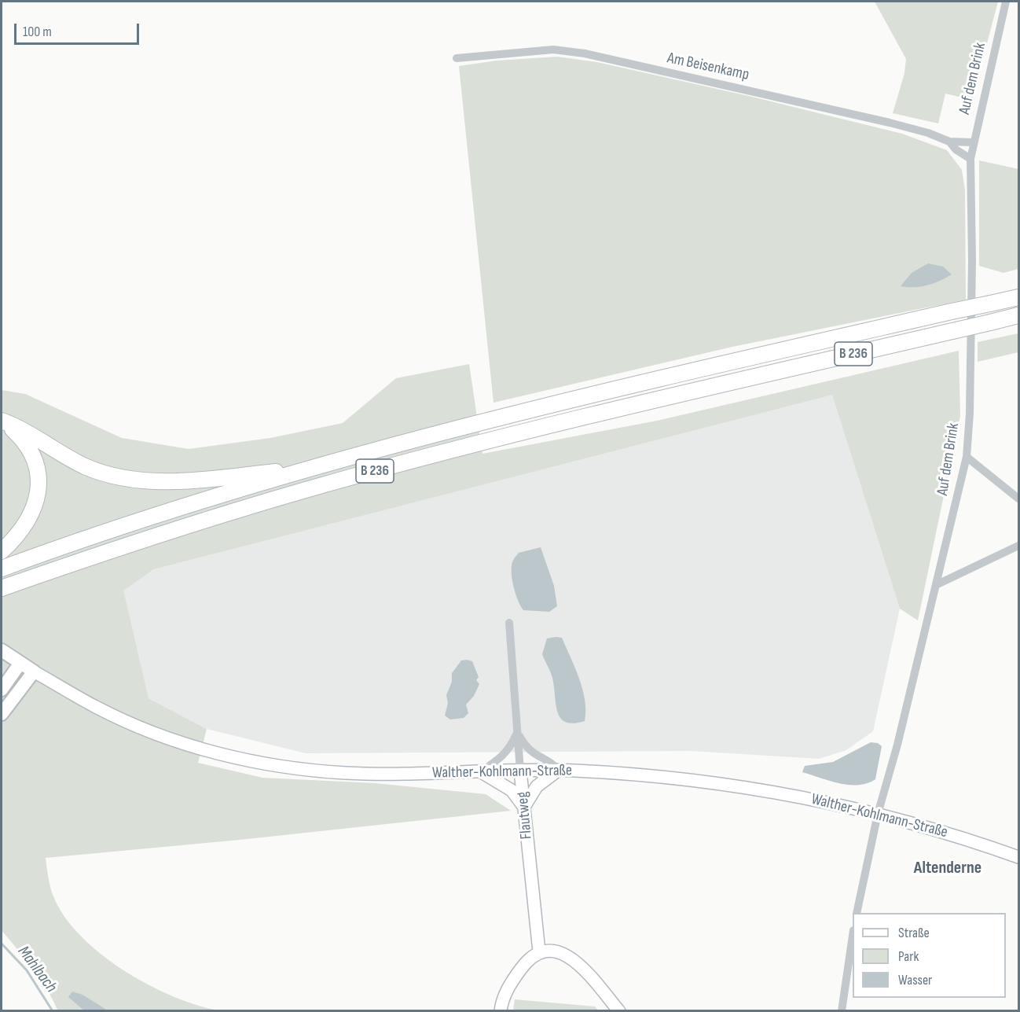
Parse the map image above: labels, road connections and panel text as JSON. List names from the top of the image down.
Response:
{
  "streets": {
    "highway": ["B 236"],
    "main road": ["Walther-Kohlmann-Straße", "Flautweg"],
    "street": ["Am Beisenkamp", "Auf dem Brink"]
  },
  "crossings": [
    ["Am Beisenkamp", "Auf dem Brink"],
    ["Auf dem Brink", "Walther-Kohlmann-Straße"],
    ["Walther-Kohlmann-Straße", "Flautweg"]
  ],
  "districts": ["Altenderne"],
  "water": ["Mahlbach"],
  "legend": ["Straße", "Park", "Wasser"],
  "scale_bar": "100 m"
}
